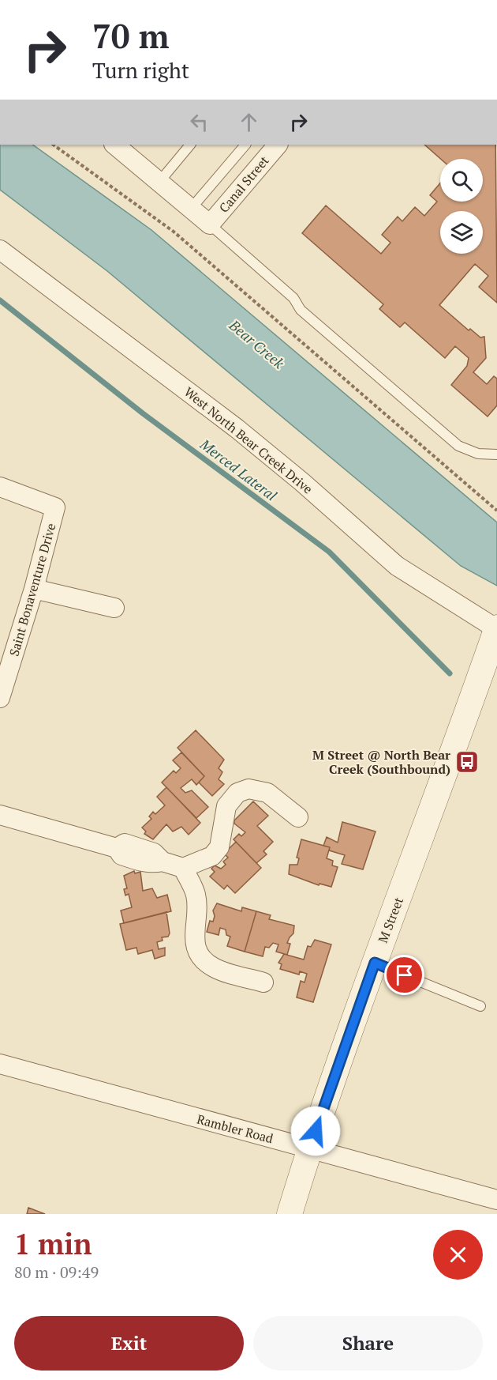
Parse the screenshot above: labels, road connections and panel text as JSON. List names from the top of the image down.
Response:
{
  "streets": {
    "street": [
      "Canal Street",
      "West North Bear Creek Drive",
      "Saint Bonaventure Drive",
      "M Street",
      "Rambler Road"
    ]
  },
  "crossings": [
    ["West North Bear Creek Drive", "M Street"],
    ["M Street", "Rambler Road"]
  ],
  "water": ["Bear Creek", "Merced Lateral"],
  "places": {
    "bus stop": ["M Street @ North Bear Creek (Southbound)"]
  },
  "page": {
    "turn": ["70 m", "Turn right"],
    "heading": ["1 min", "80 m · 09:49"],
    "buttons": ["Exit", "Share"]
  }
}
